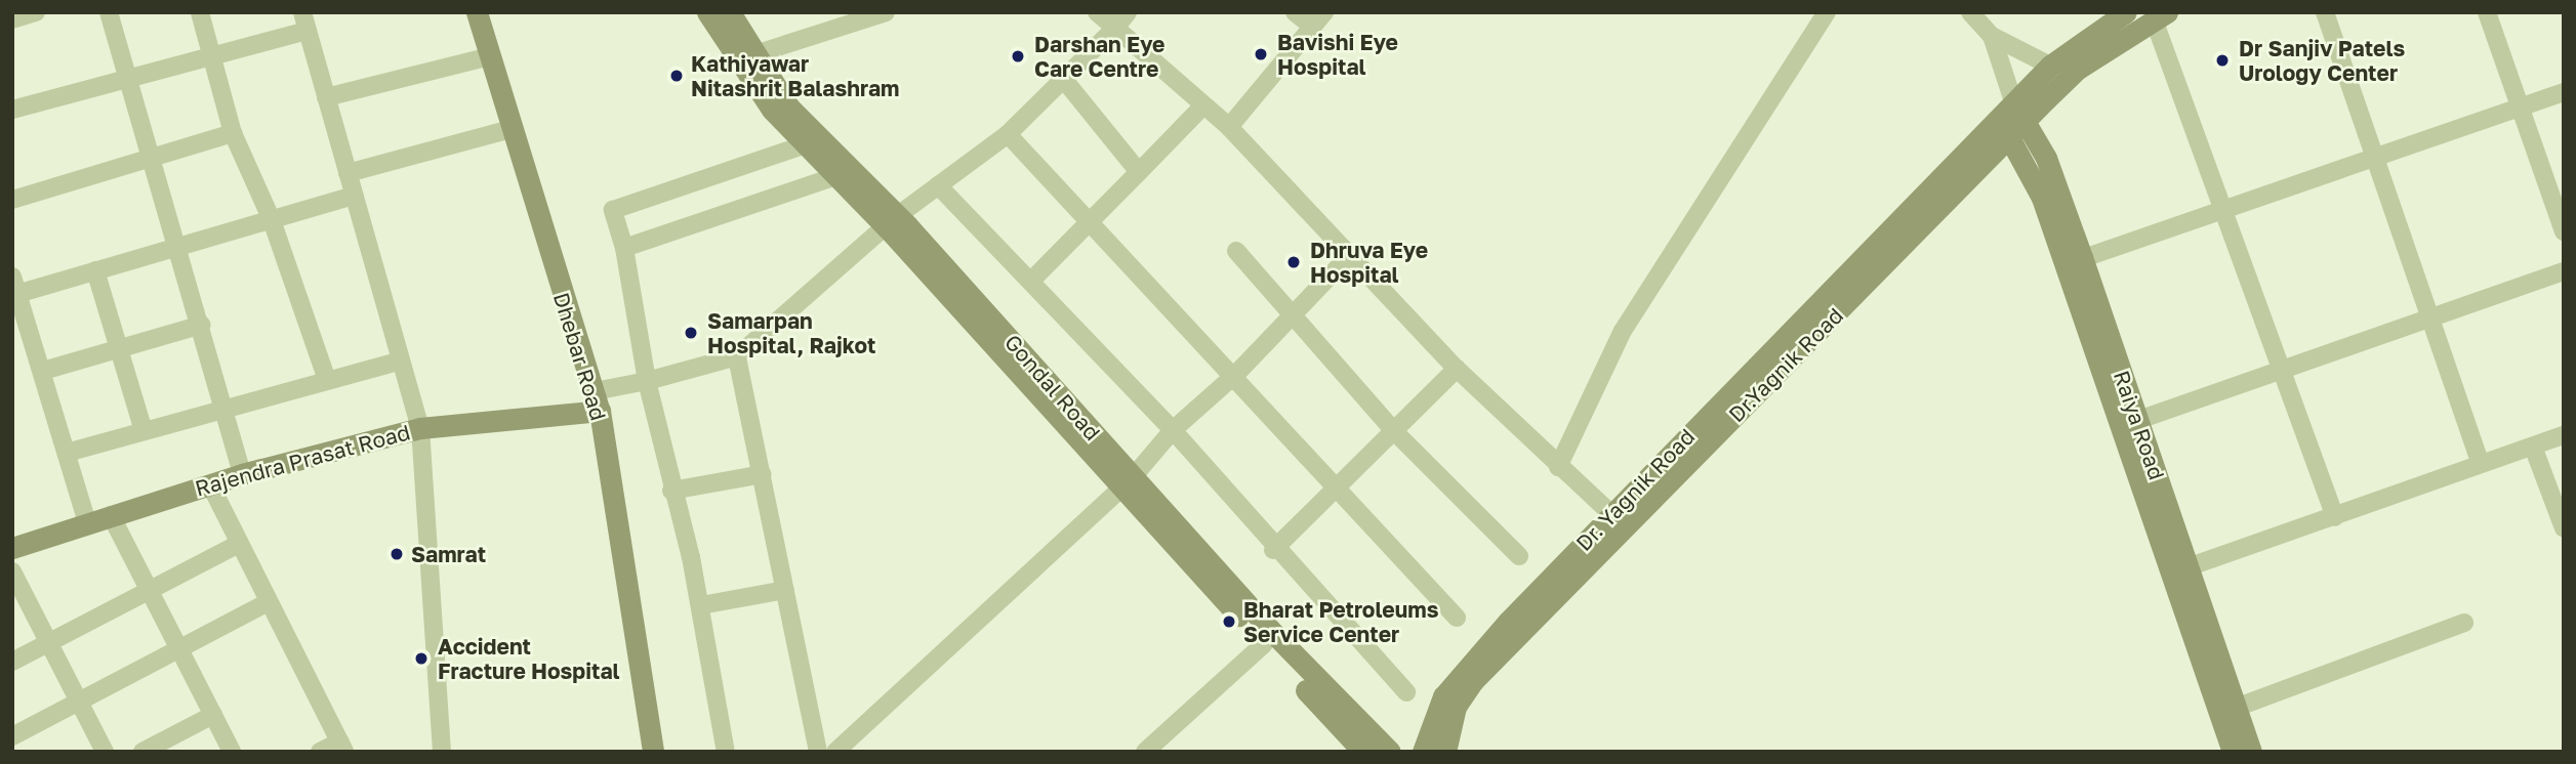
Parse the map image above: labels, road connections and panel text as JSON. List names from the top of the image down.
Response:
{
  "streets": {
    "street": [
      "Dhebar Road",
      "Dr.Yagnik Road",
      "Gondal Road",
      "Raiya Road",
      "Rajendra Prasat Road",
      "Dr. Yagnik Road"
    ]
  },
  "crossings": [
    ["Dhebar Road", "Rajendra Prasat Road"],
    ["Dr.Yagnik Road", "Raiya Road"],
    ["Dr.Yagnik Road", "Dr. Yagnik Road"],
    ["Raiya Road", "Dr. Yagnik Road"]
  ],
  "places": [
    "Bavishi Eye Hospital",
    "Darshan Eye Care Centre",
    "Dr Sanjiv Patels Urology Center",
    "Kathiyawar Nitashrit Balashram",
    "Dhruva Eye Hospital",
    "Samarpan Hospital, Rajkot",
    "Samrat",
    "Bharat Petroleums Service Center",
    "Accident Fracture Hospital"
  ]
}
